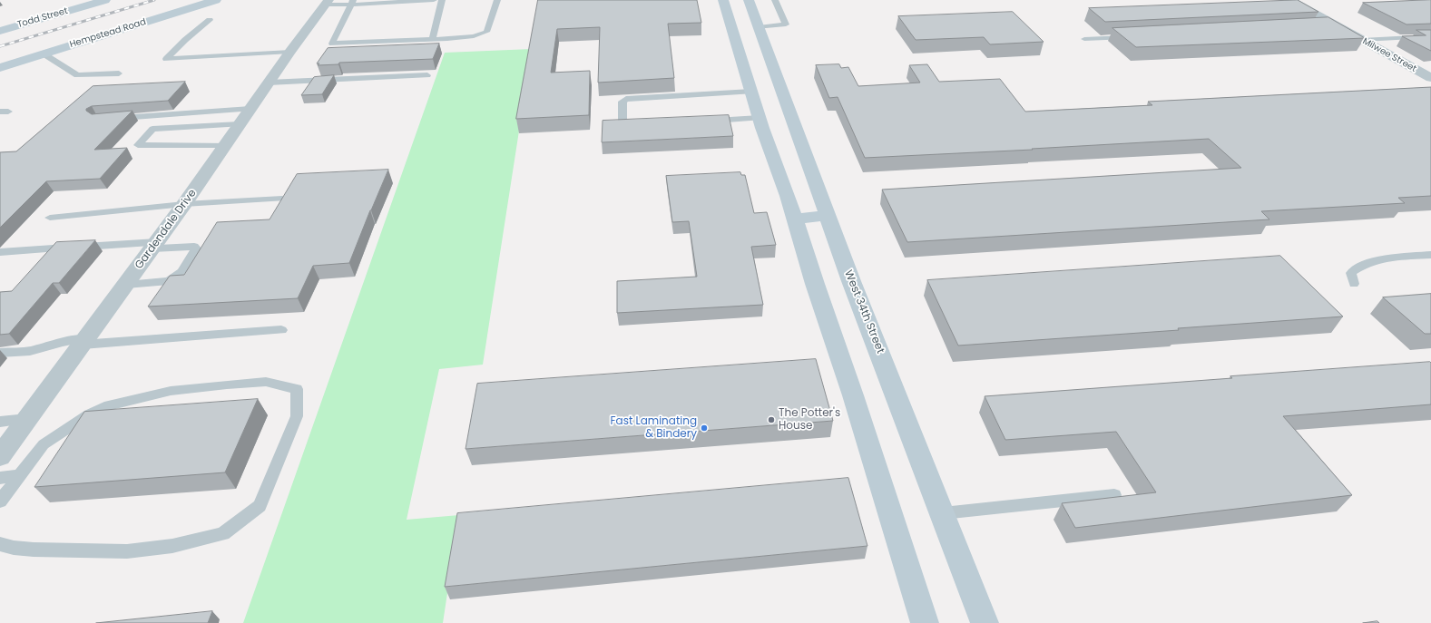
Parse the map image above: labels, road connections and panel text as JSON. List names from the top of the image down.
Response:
{
  "streets": {
    "main road": ["Todd Street", "Hempstead Road", "West 34th Street"],
    "street": ["Milwee Street", "Gardendale Drive"]
  },
  "places": ["The Potter's House", "Fast Laminating & Bindery"]
}
